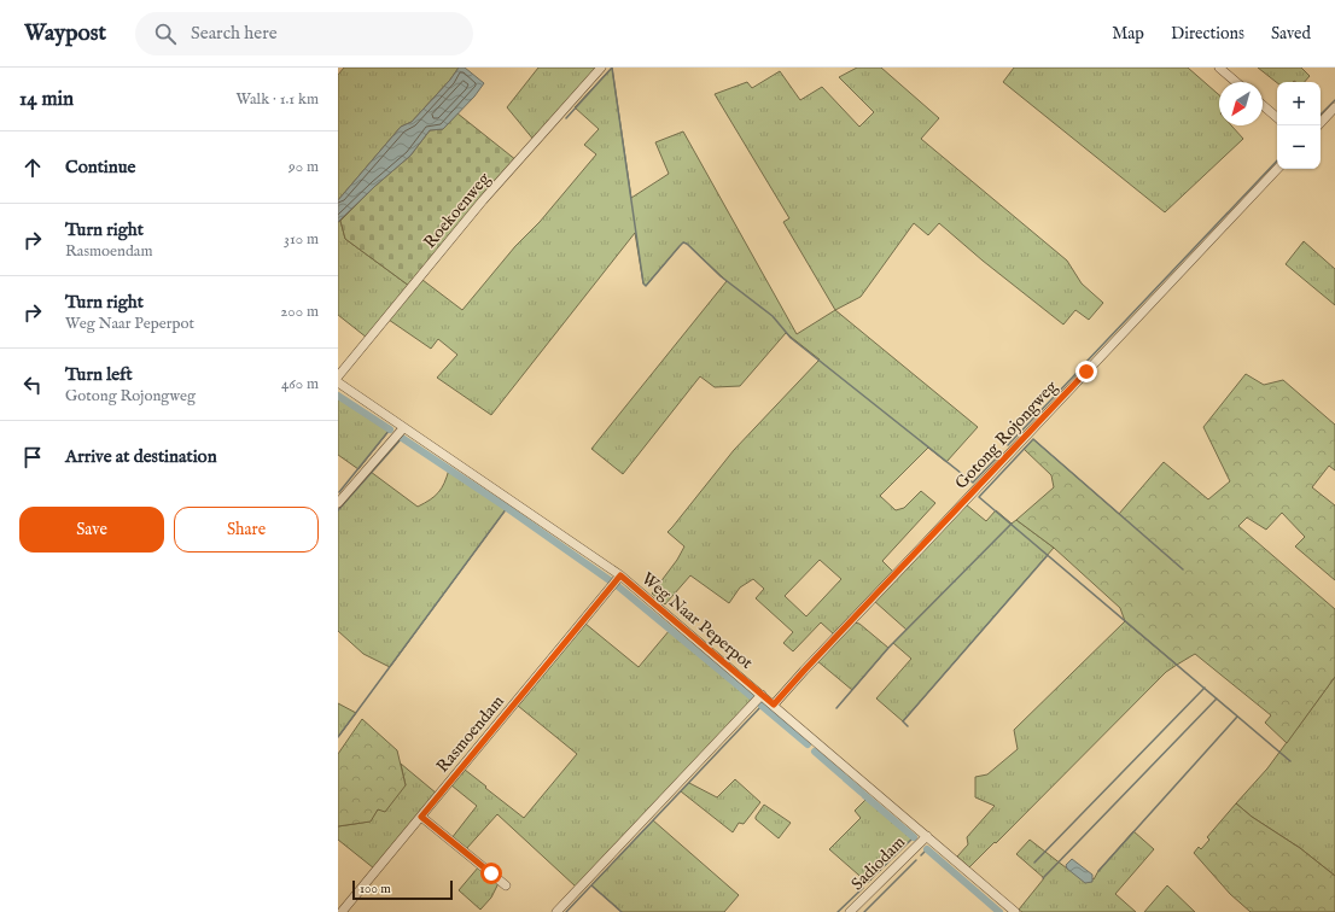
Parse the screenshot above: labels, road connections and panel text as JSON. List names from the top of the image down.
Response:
{
  "streets": {
    "street": [
      "Roekoenweg",
      "Gotong Rojongweg",
      "Weg Naar Peperpot",
      "Rasmoendam",
      "Sadiodam"
    ]
  },
  "crossings": [
    ["Gotong Rojongweg", "Weg Naar Peperpot"],
    ["Weg Naar Peperpot", "Rasmoendam"],
    ["Weg Naar Peperpot", "Sadiodam"]
  ],
  "scale_bar": "100 m",
  "north": "bottom left",
  "page": {
    "header": "Waypost",
    "search": "Search here",
    "nav": ["Map", "Directions", "Saved"],
    "heading": ["14 min", "Walk · 1.1 km"],
    "map_buttons": ["+", "−"],
    "list": [
      ["Continue", "90 m"],
      ["Turn right", "Rasmoendam", "310 m"],
      ["Turn right", "Weg Naar Peperpot", "200 m"],
      ["Turn left", "Gotong Rojongweg", "460 m"],
      "Arrive at destination"
    ],
    "buttons": ["Save", "Share"],
    "scale": "100 m"
  }
}
